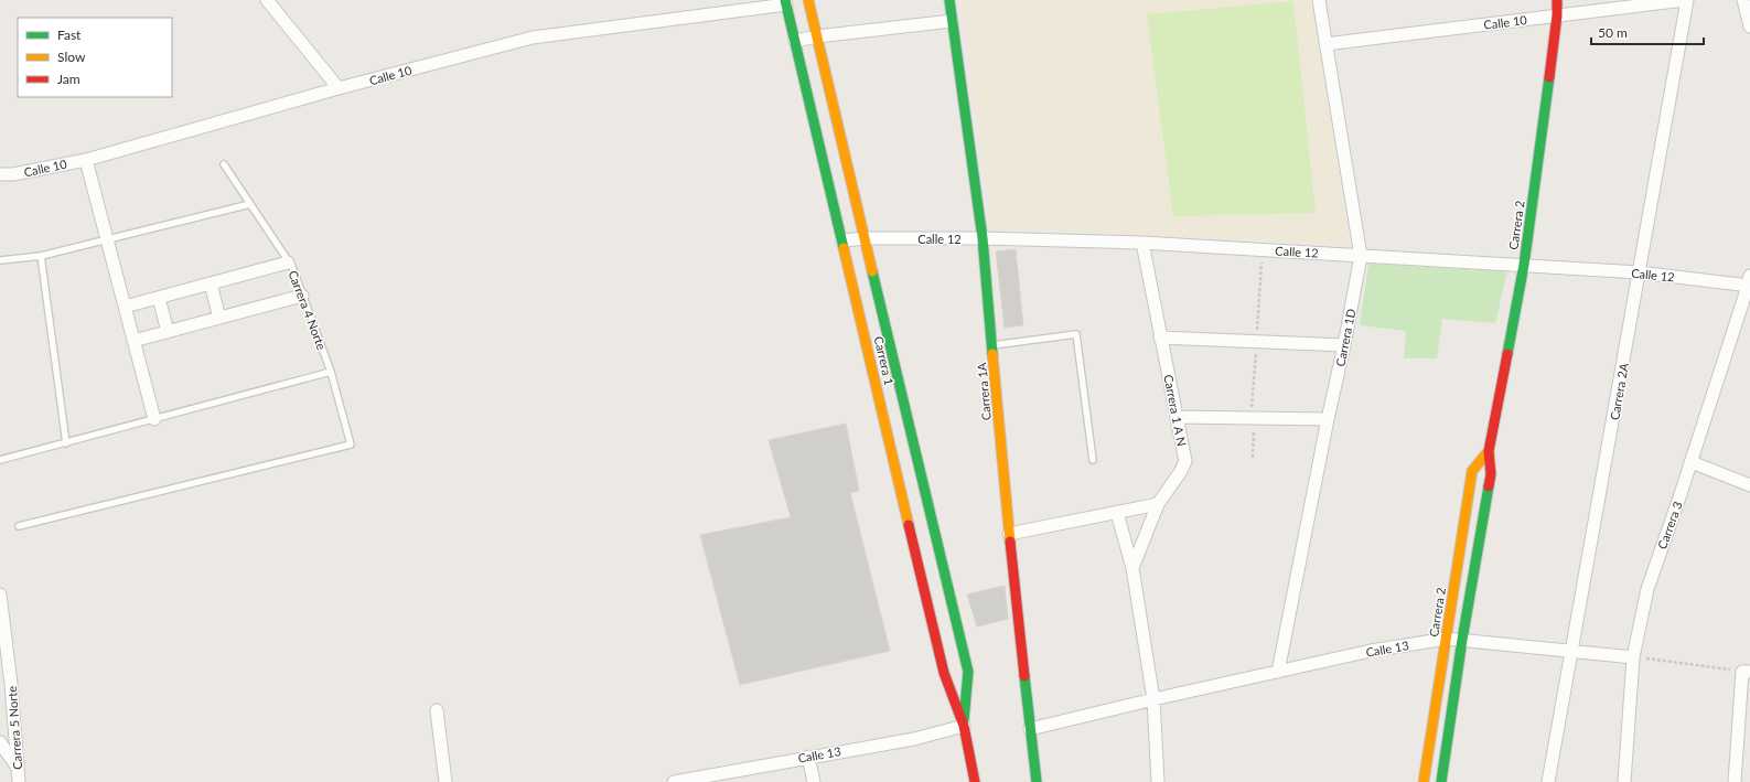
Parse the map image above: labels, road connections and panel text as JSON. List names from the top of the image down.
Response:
{
  "streets": {
    "street": [
      "Calle 10",
      "Carrera 2",
      "Calle 12",
      "Carrera 1D",
      "Carrera 1",
      "Carrera 1A",
      "Carrera 2A",
      "Carrera 1 A N",
      "Carrera 3",
      "Calle 13",
      "Carrera 5 Norte"
    ],
    "lane": ["Carrera 4 Norte"]
  },
  "crossings": [
    ["Calle 10", "Carrera 2"],
    ["Calle 10", "Carrera 1D"],
    ["Calle 10", "Carrera 1"],
    ["Calle 10", "Carrera 2A"],
    ["Carrera 2", "Calle 12"],
    ["Carrera 2", "Calle 13"],
    ["Calle 12", "Carrera 1D"],
    ["Calle 12", "Carrera 1"],
    ["Calle 12", "Carrera 1A"],
    ["Calle 12", "Carrera 2A"],
    ["Calle 12", "Carrera 1 A N"],
    ["Calle 12", "Carrera 3"],
    ["Carrera 1D", "Calle 13"],
    ["Carrera 1", "Calle 13"],
    ["Carrera 1A", "Calle 13"],
    ["Carrera 2A", "Calle 13"],
    ["Carrera 3", "Calle 13"]
  ],
  "legend": ["Fast", "Slow", "Jam"],
  "scale_bar": "50 m"
}
